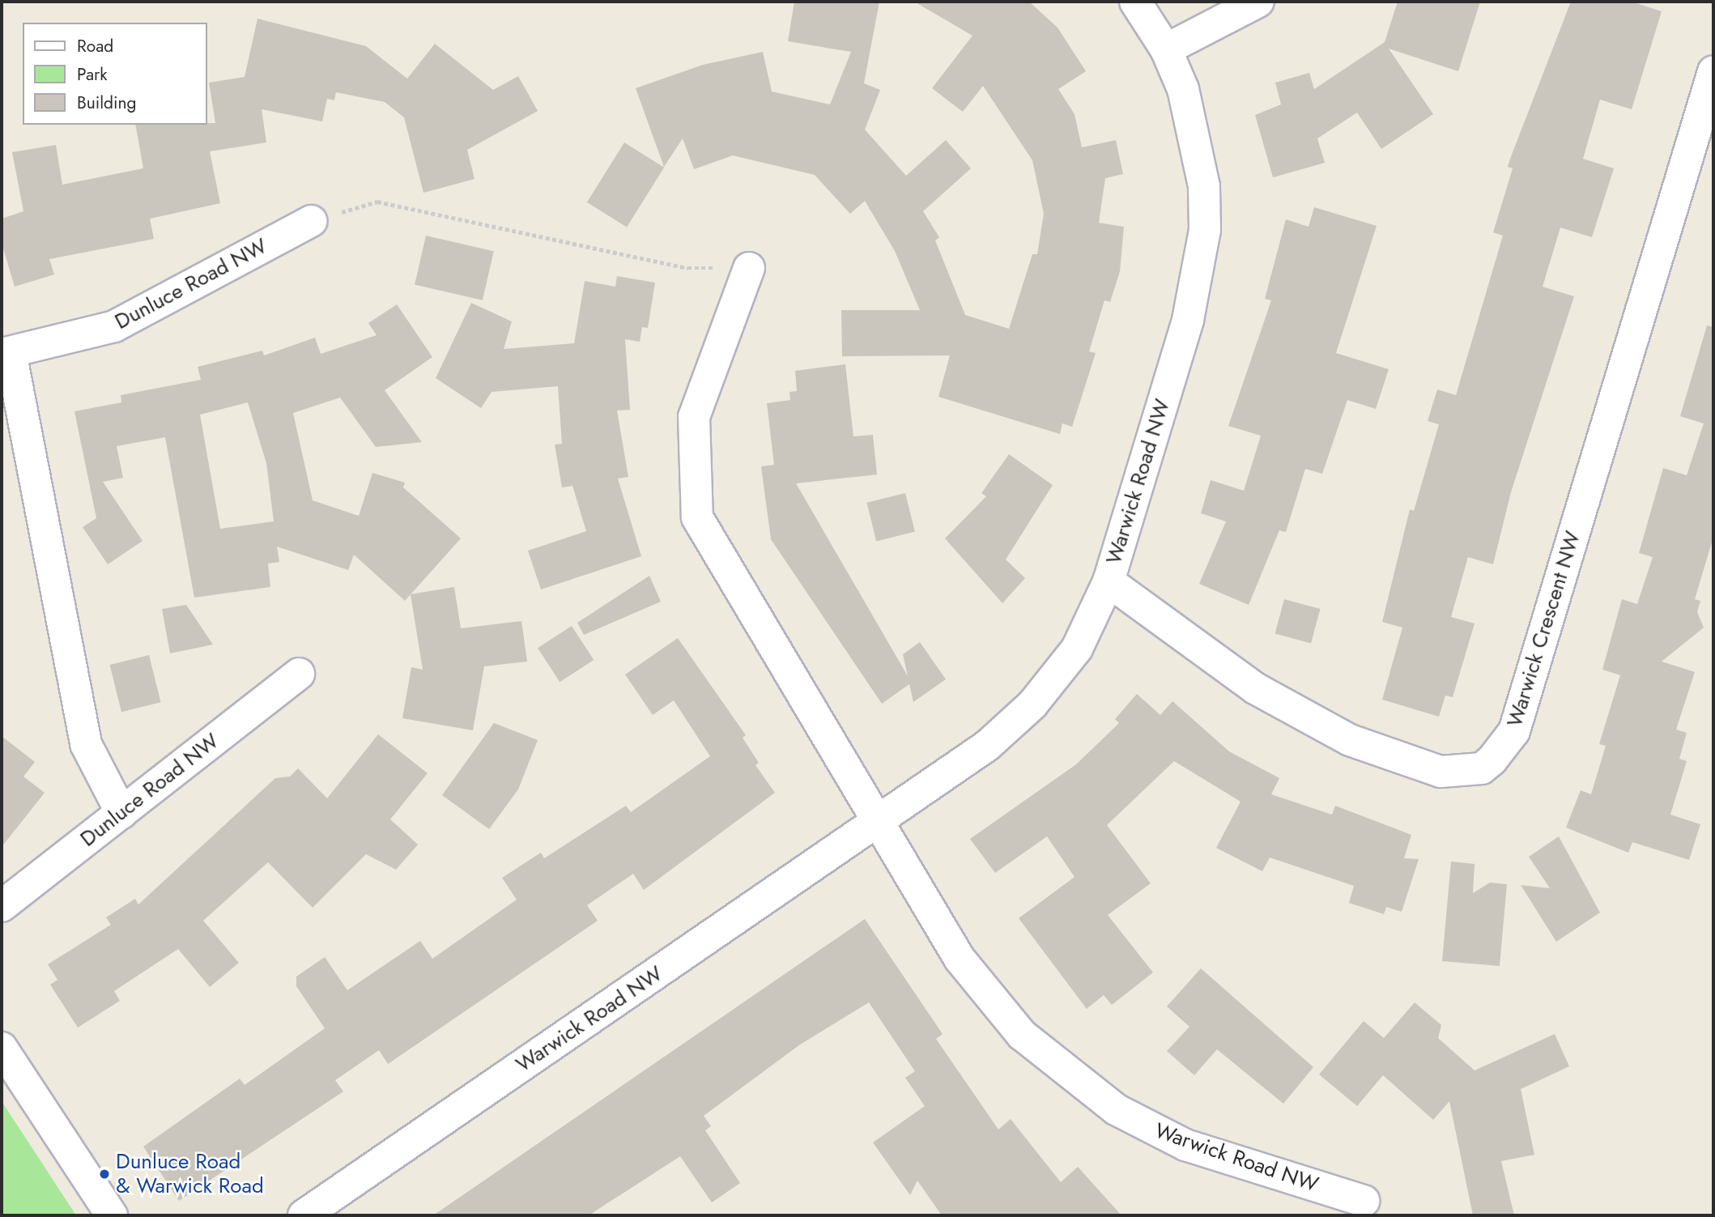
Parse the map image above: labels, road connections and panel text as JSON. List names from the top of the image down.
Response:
{
  "streets": {
    "street": ["Dunluce Road NW", "Warwick Road NW", "Warwick Crescent NW"]
  },
  "crossings": [
    ["Warwick Road NW", "Warwick Crescent NW"]
  ],
  "places": ["Dunluce Road & Warwick Road"],
  "legend": ["Road", "Park", "Building"]
}
